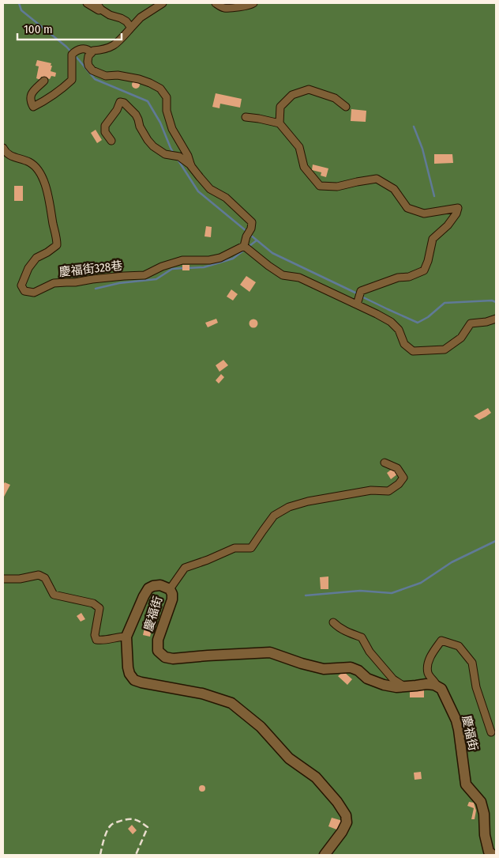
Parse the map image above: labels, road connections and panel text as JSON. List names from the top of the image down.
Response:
{
  "streets": {
    "street": ["慶福街328巷", "慶福街"]
  },
  "scale_bar": "100 m"
}
